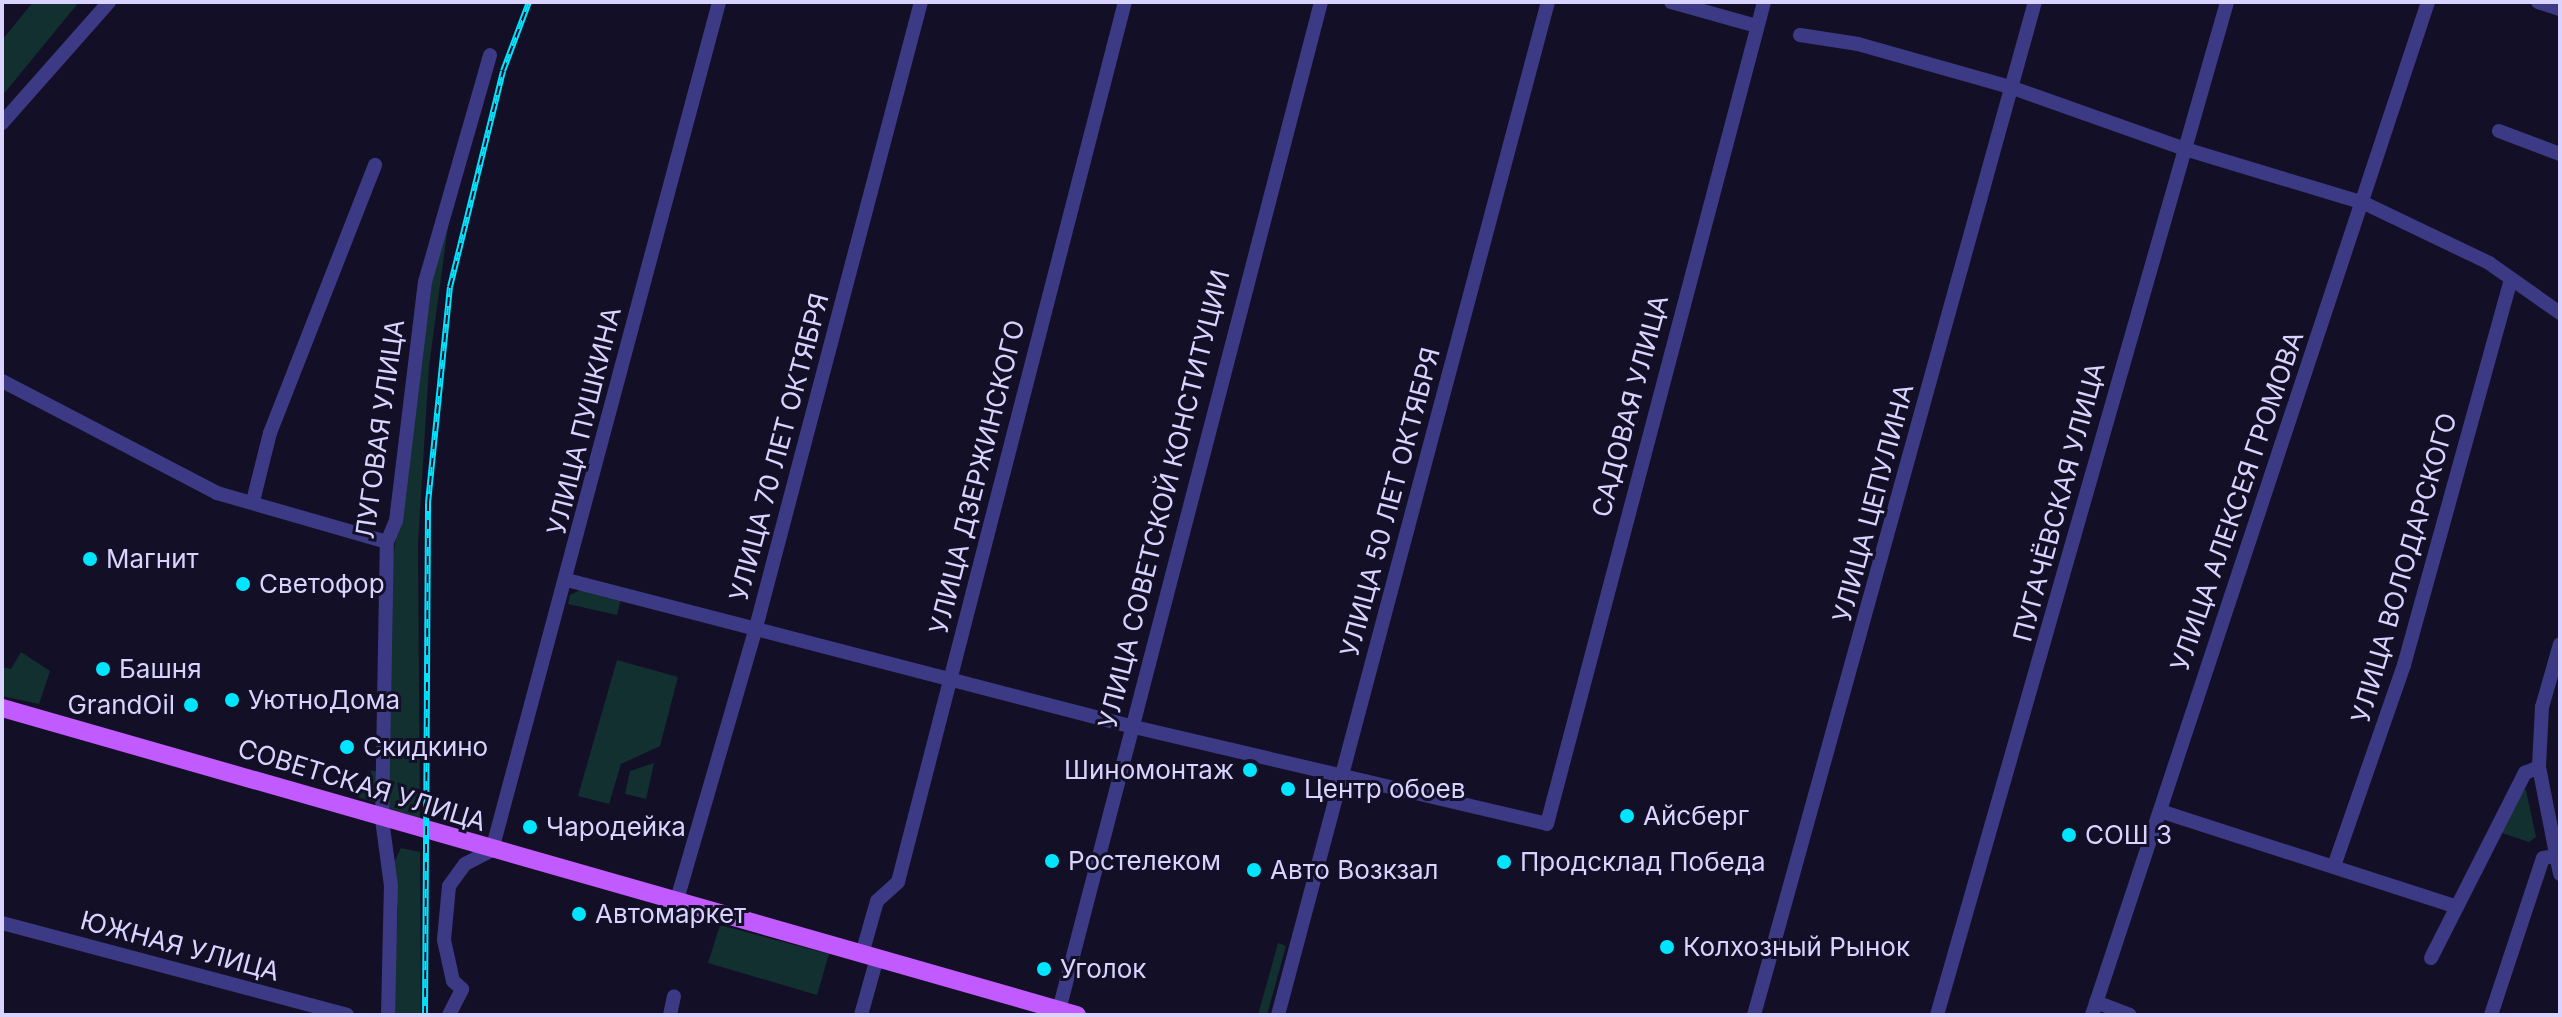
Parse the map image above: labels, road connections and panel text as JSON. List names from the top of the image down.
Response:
{
  "streets": {
    "main road": ["СОВЕТСКАЯ УЛИЦА"],
    "street": [
      "САДОВАЯ УЛИЦА",
      "УЛИЦА ПУШКИНА",
      "ЛУГОВАЯ УЛИЦА",
      "УЛИЦА 70 ЛЕТ ОКТЯБРЯ",
      "УЛИЦА ДЗЕРЖИНСКОГО",
      "УЛИЦА СОВЕТСКОЙ КОНСТИТУЦИИ",
      "УЛИЦА АЛЕКСЕЯ ГРОМОВА",
      "УЛИЦА 50 ЛЕТ ОКТЯБРЯ",
      "ПУГАЧЁВСКАЯ УЛИЦА",
      "УЛИЦА ЦЕПУЛИНА",
      "УЛИЦА ВОЛОДАРСКОГО",
      "ЮЖНАЯ УЛИЦА"
    ]
  },
  "crossings": [
    ["САДОВАЯ УЛИЦА", "УЛИЦА 50 ЛЕТ ОКТЯБРЯ"],
    ["УЛИЦА ПУШКИНА", "СОВЕТСКАЯ УЛИЦА"],
    ["ЛУГОВАЯ УЛИЦА", "СОВЕТСКАЯ УЛИЦА"],
    ["УЛИЦА 70 ЛЕТ ОКТЯБРЯ", "СОВЕТСКАЯ УЛИЦА"],
    ["УЛИЦА ДЗЕРЖИНСКОГО", "СОВЕТСКАЯ УЛИЦА"],
    ["УЛИЦА СОВЕТСКОЙ КОНСТИТУЦИИ", "СОВЕТСКАЯ УЛИЦА"]
  ],
  "places": [
    "Магнит",
    "Светофор",
    "Башня",
    "УютноДома",
    "GrandOil",
    "Скидкино",
    "Шиномонтаж",
    "Центр обоев",
    "Айсберг",
    "Чародейка",
    "СОШ 3",
    "Ростелеком",
    "Продсклад Победа",
    "Авто Возкзал",
    "Автомаркет",
    "Колхозный Рынок",
    "Уголок"
  ]
}
